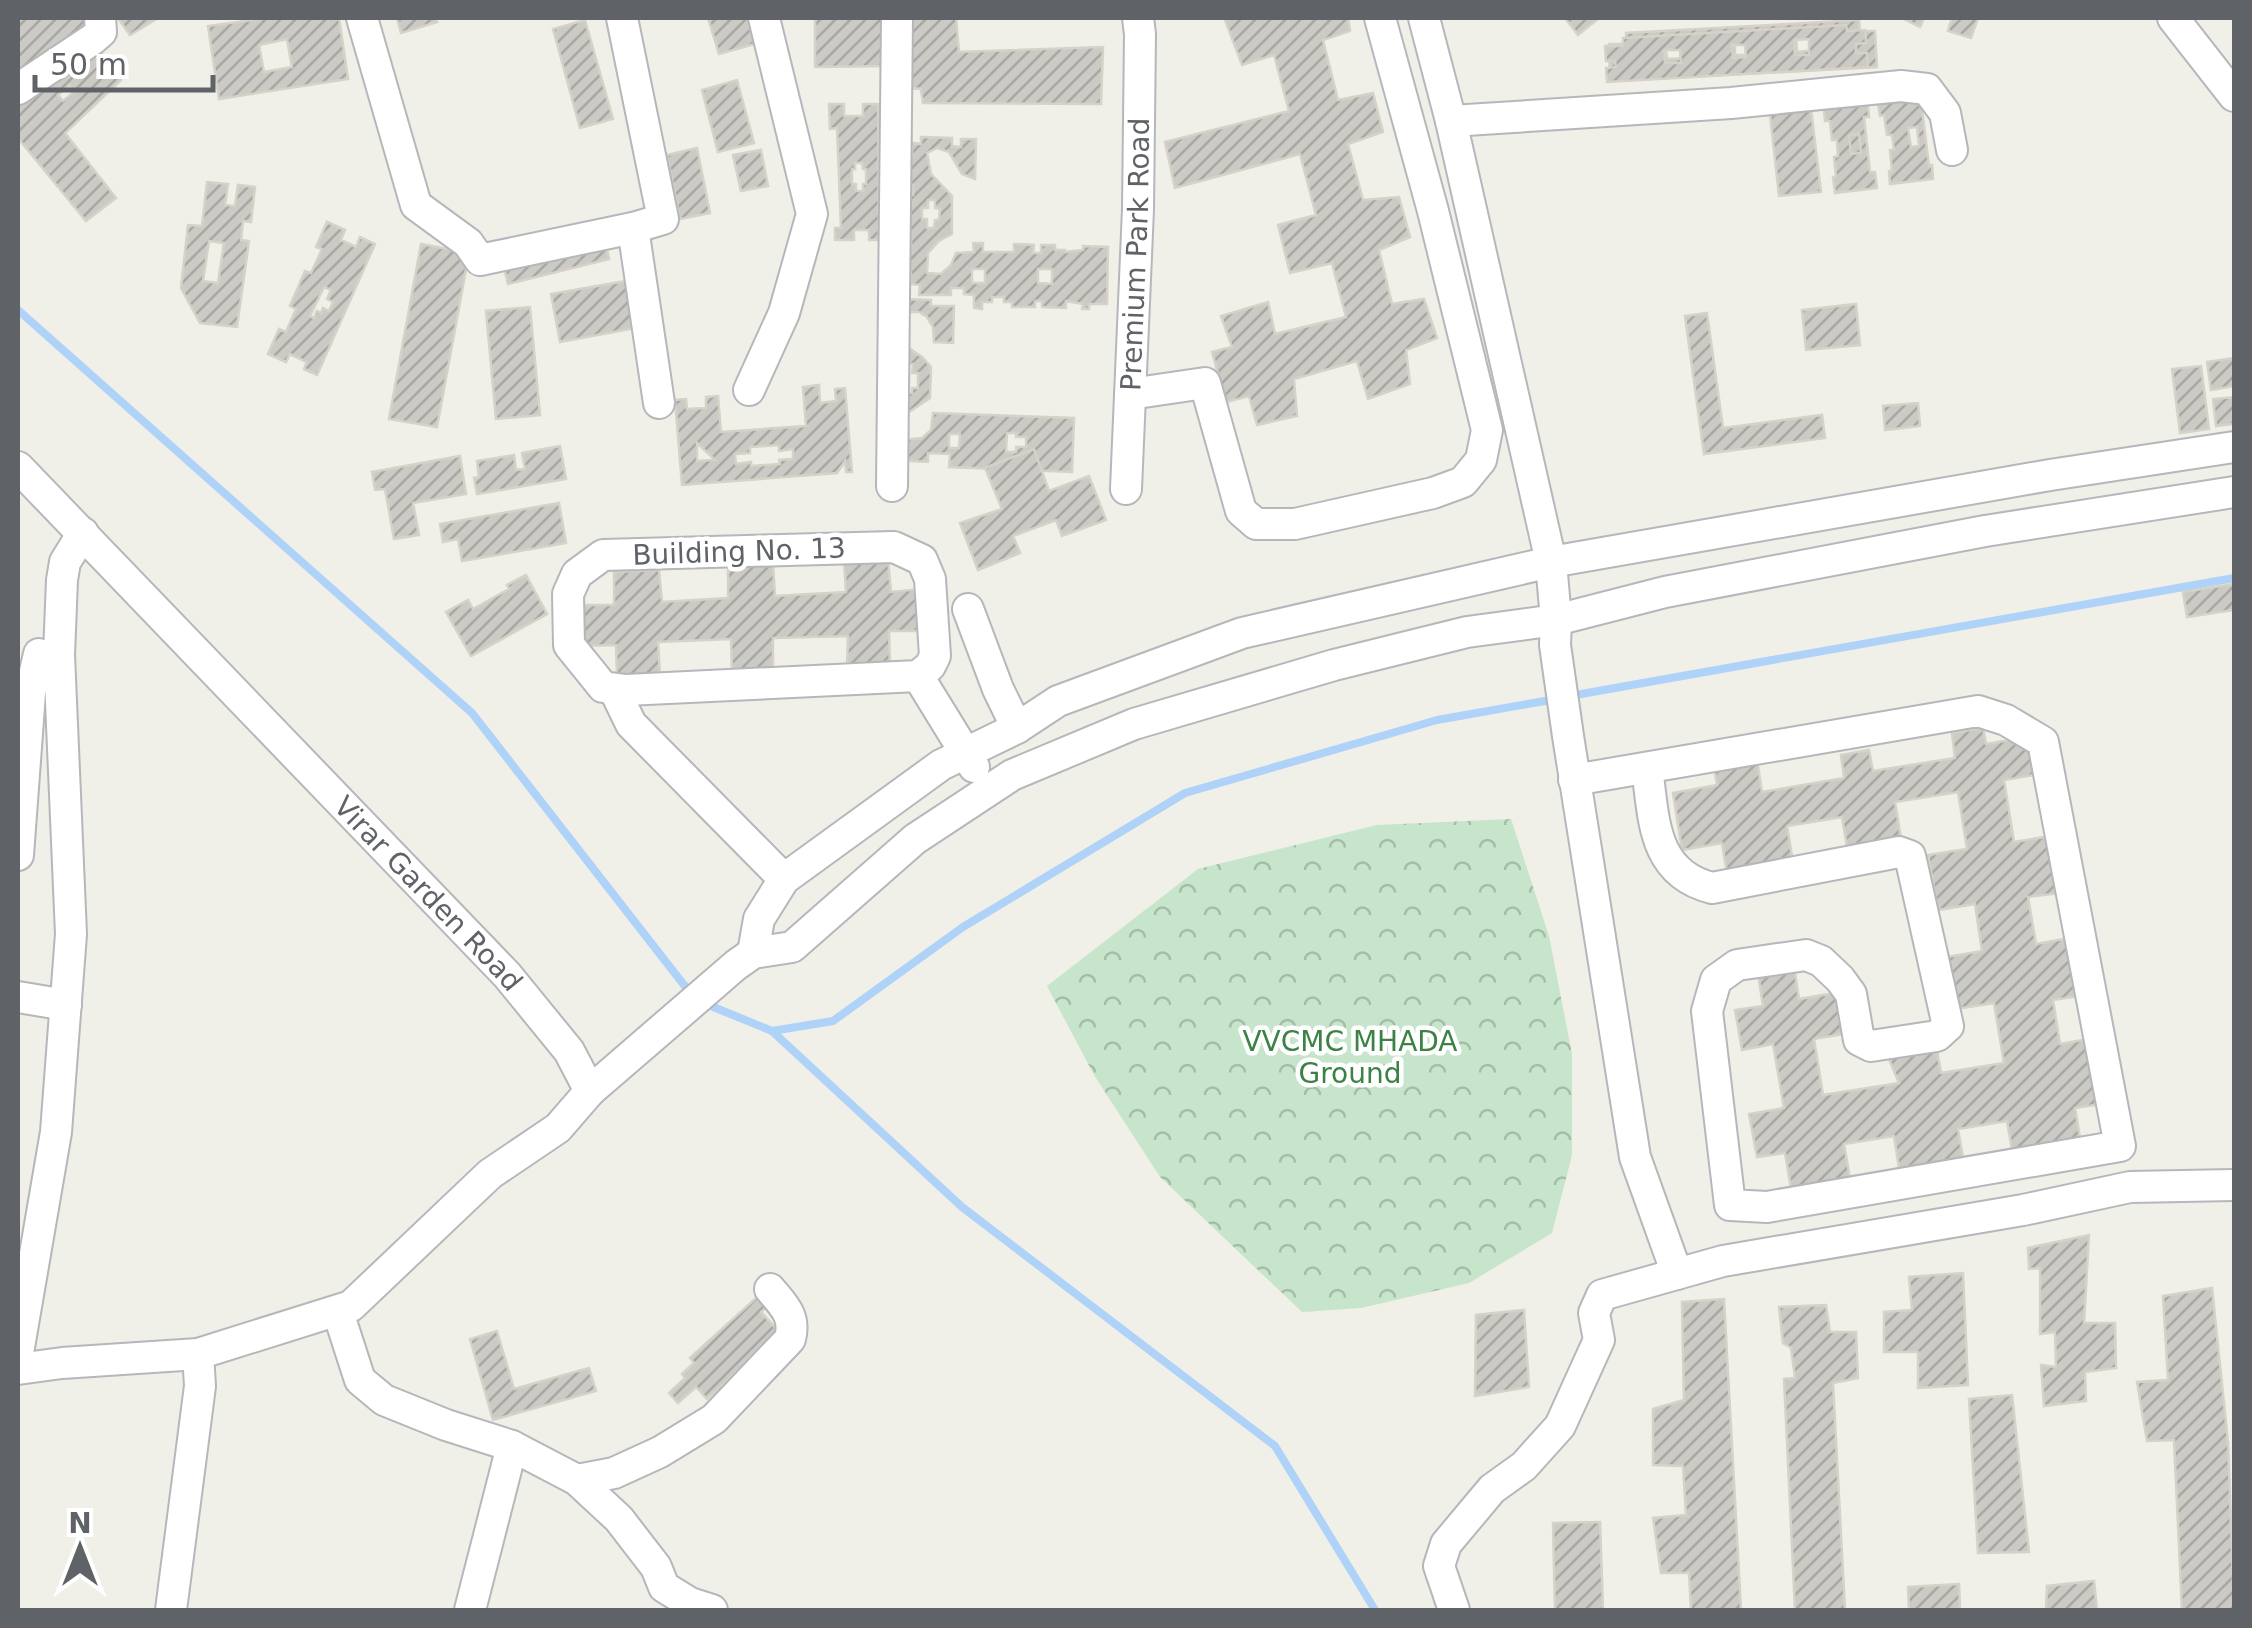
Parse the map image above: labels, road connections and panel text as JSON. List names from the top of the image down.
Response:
{
  "streets": {
    "street": ["Premium Park Road", "Building No. 13", "Virar Garden Road"]
  },
  "parks": ["VVCMC MHADA Ground"],
  "scale_bar": "50 m",
  "north": "top"
}
